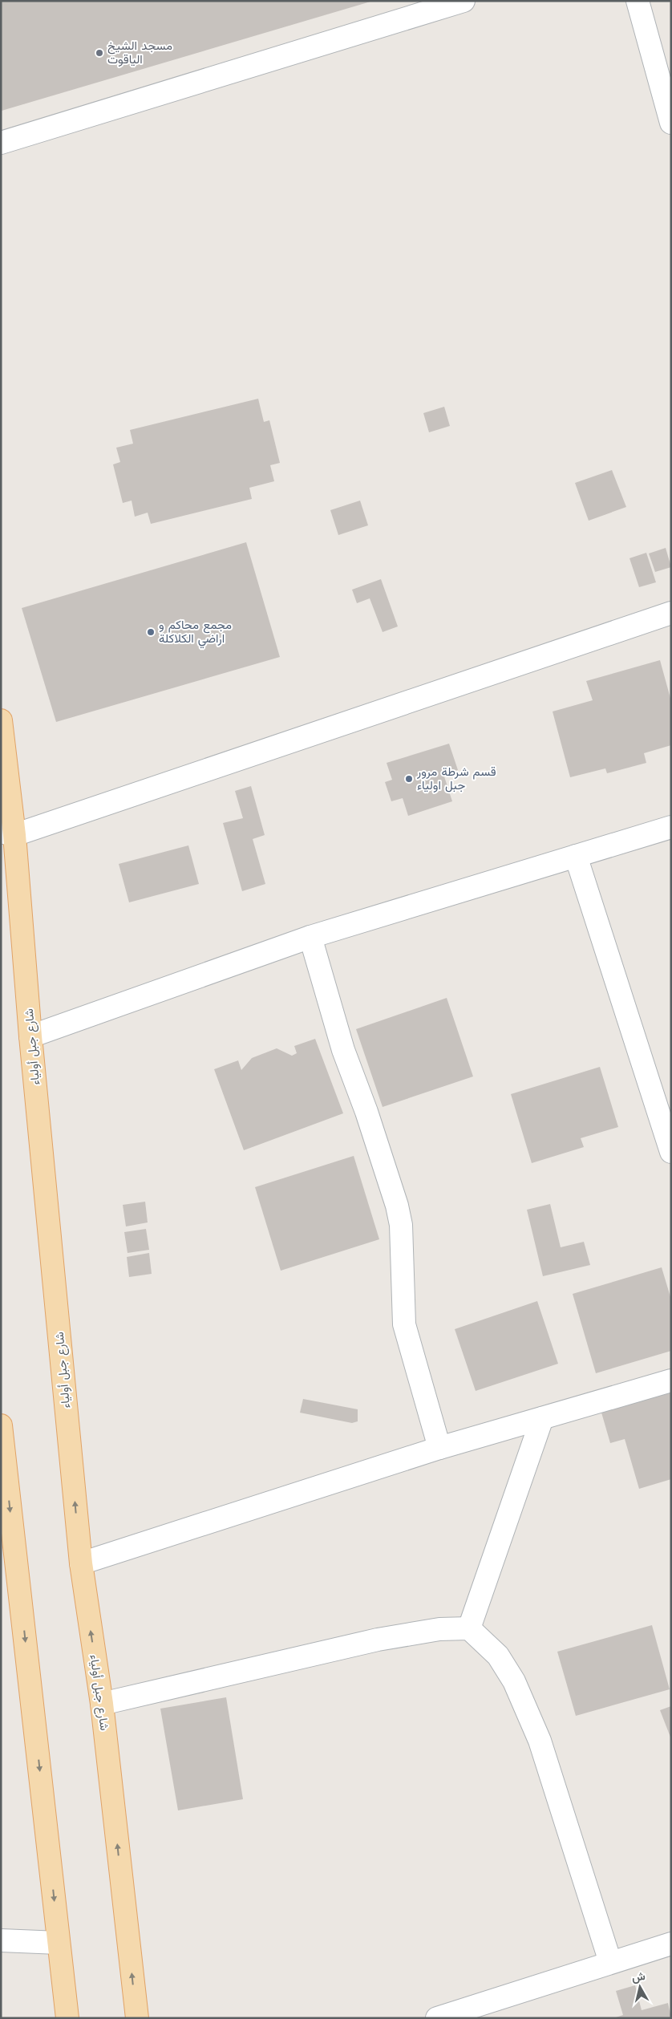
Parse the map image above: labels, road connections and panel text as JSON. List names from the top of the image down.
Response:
{
  "streets": {
    "main road": ["شارع جبل أولياء"]
  },
  "places": ["مسجد الشيخ الياقوت", "مجمع محاكم و اراضي الكلاكلة", "قسم شرطة مرور جبل اولياء"],
  "north": "top"
}
